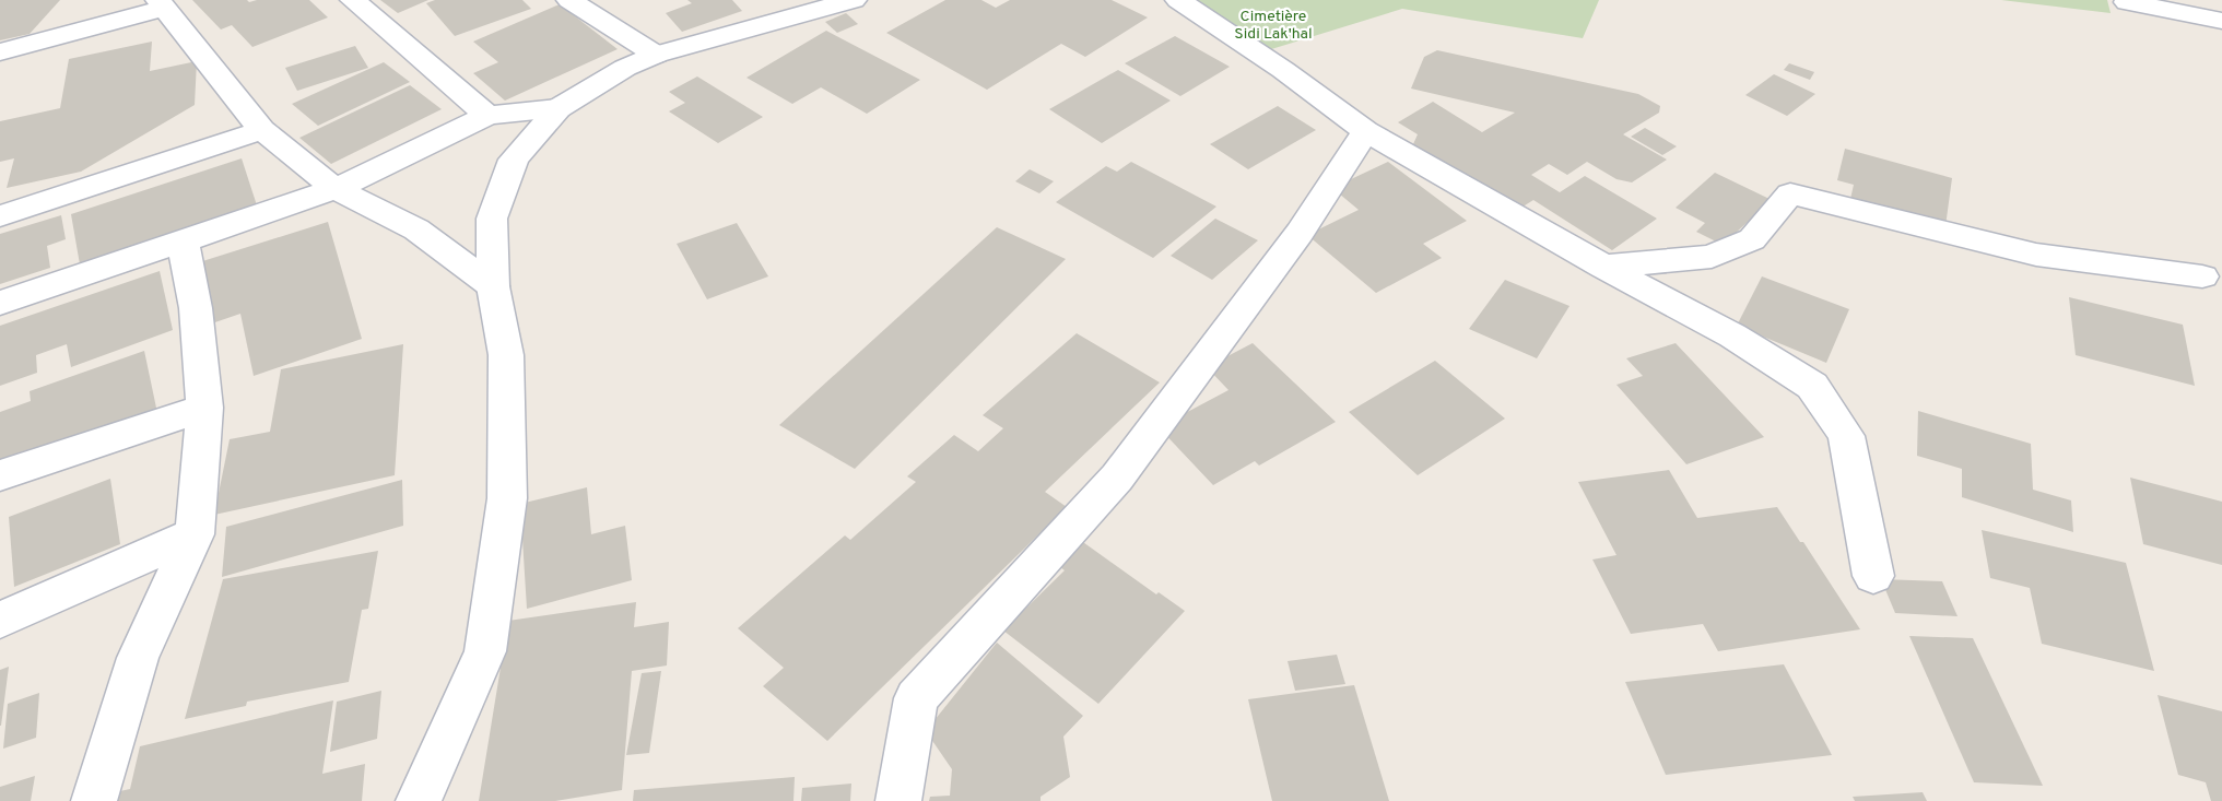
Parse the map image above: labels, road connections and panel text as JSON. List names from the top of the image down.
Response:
{
  "parks": ["Cimetière Sidi Lak'hal"]
}
